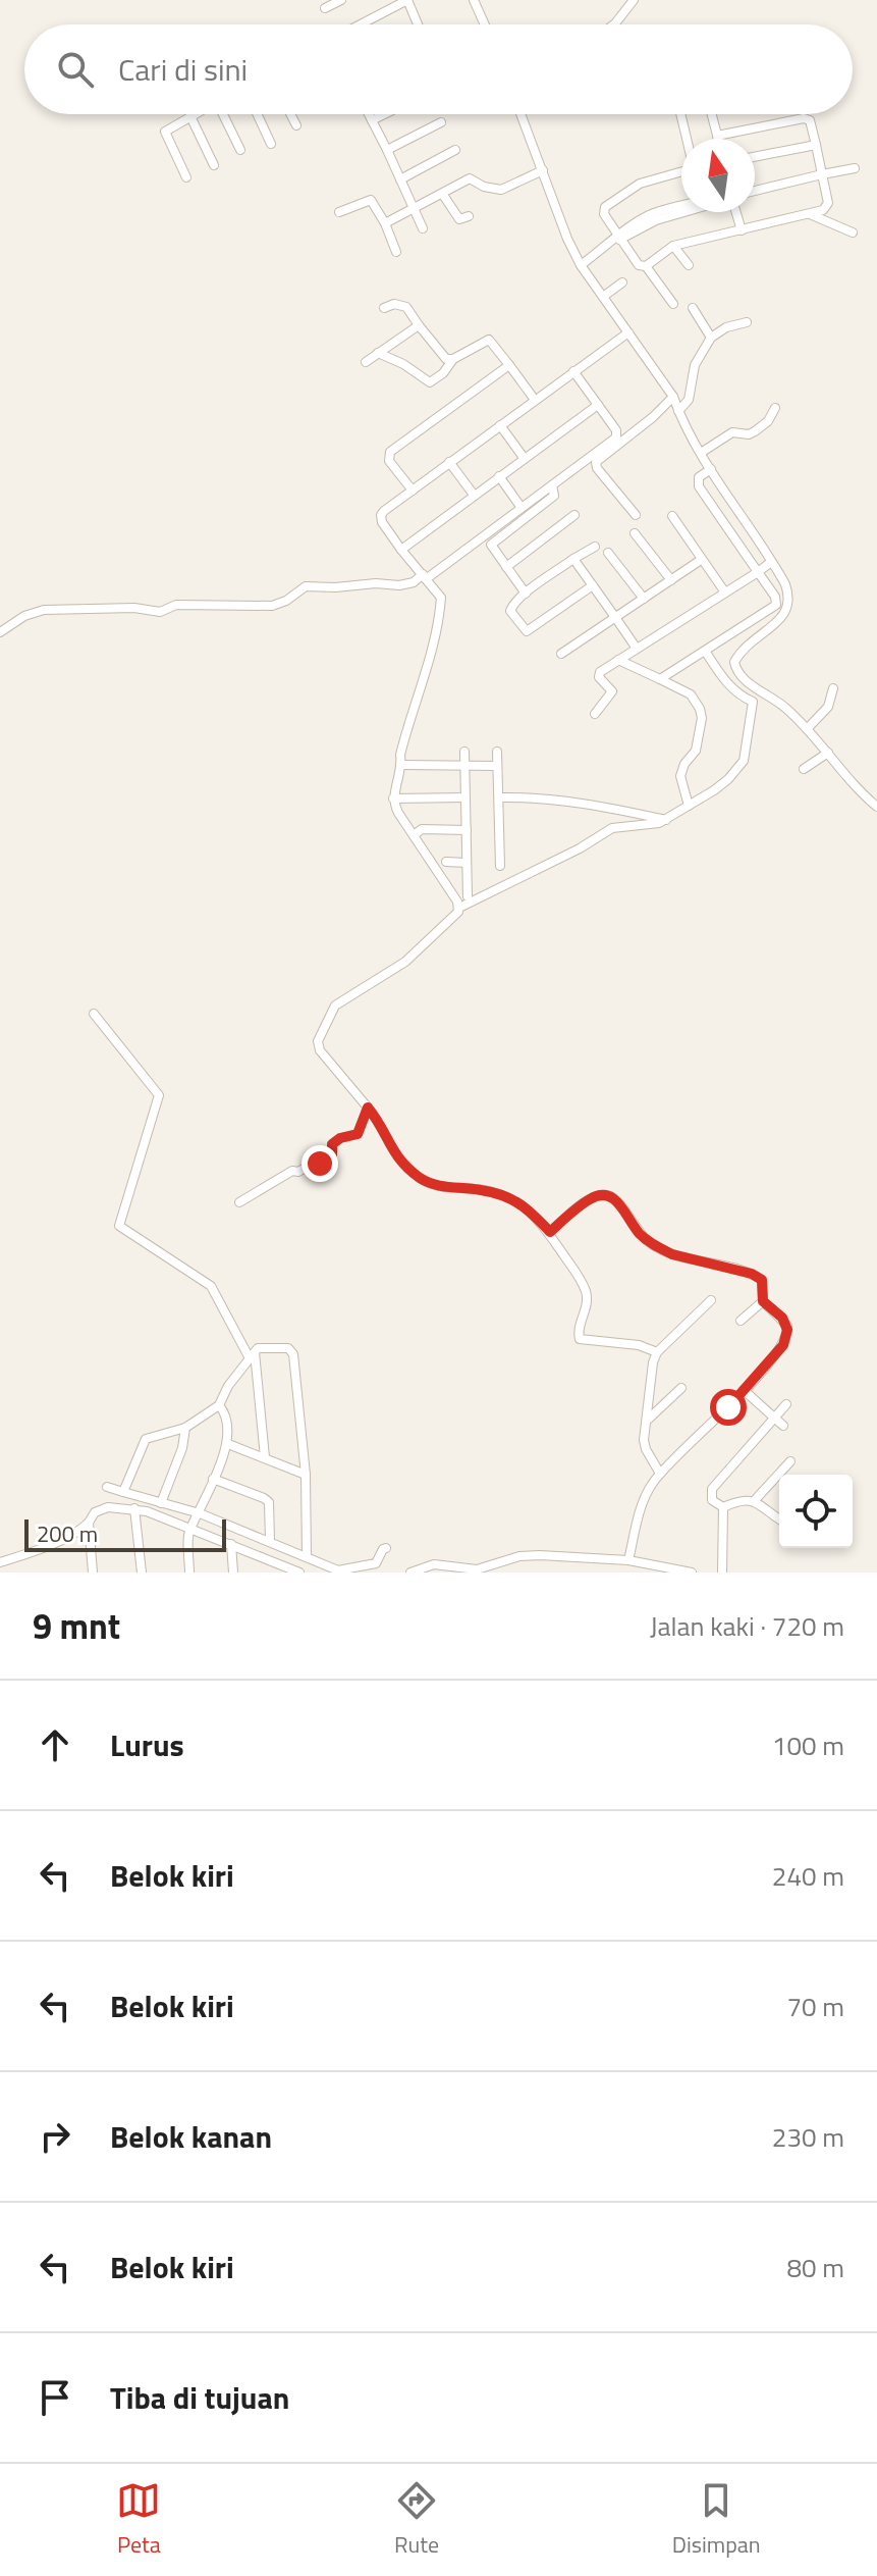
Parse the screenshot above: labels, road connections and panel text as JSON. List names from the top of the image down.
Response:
{
  "scale_bar": "200 m",
  "north": "top",
  "page": {
    "search": "Cari di sini",
    "scale": "200 m",
    "heading": ["9 mnt", "Jalan kaki · 720 m"],
    "list": [
      ["Lurus", "100 m"],
      ["Belok kiri", "240 m"],
      ["Belok kiri", "70 m"],
      ["Belok kanan", "230 m"],
      ["Belok kiri", "80 m"],
      "Tiba di tujuan"
    ],
    "nav": ["Peta", "Rute", "Disimpan"]
  }
}
